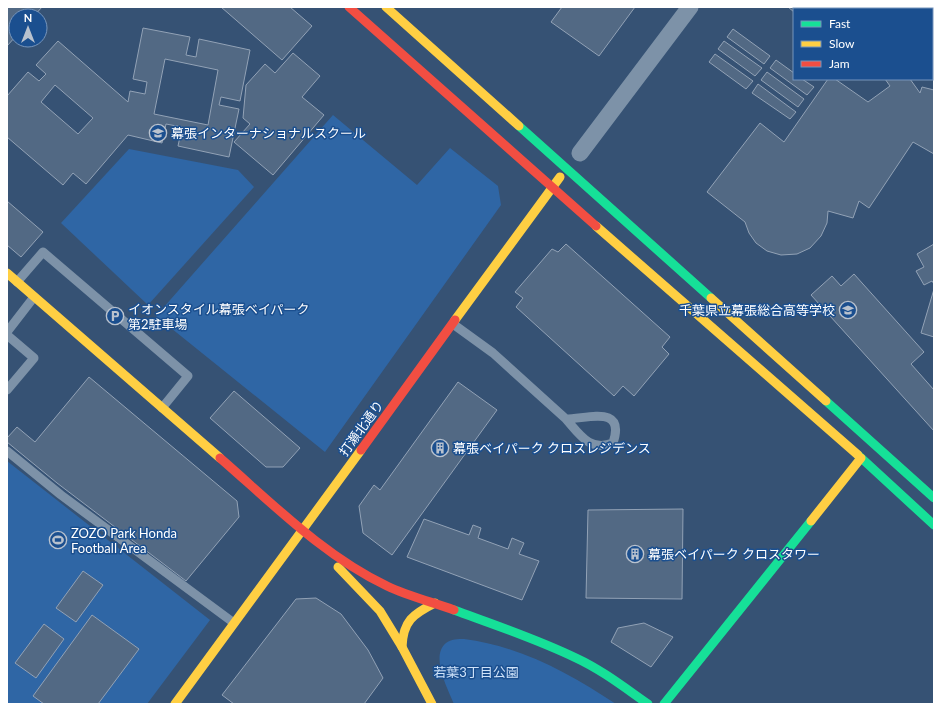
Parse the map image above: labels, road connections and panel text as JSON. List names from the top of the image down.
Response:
{
  "streets": {
    "street": ["打瀬北通り"]
  },
  "parks": ["若葉3丁目公園"],
  "places": {
    "school or university": ["幕張インターナショナルスクール", "千葉県立幕張総合高等学校"],
    "parking": ["イオンスタイル幕張ベイパーク 第2駐車場"],
    "building": ["幕張ベイパーク クロスレジデンス", "幕張ベイパーク クロスタワー"],
    "sports": ["ZOZO Park Honda Football Area"]
  },
  "legend": ["Fast", "Slow", "Jam"],
  "north": "top"
}
